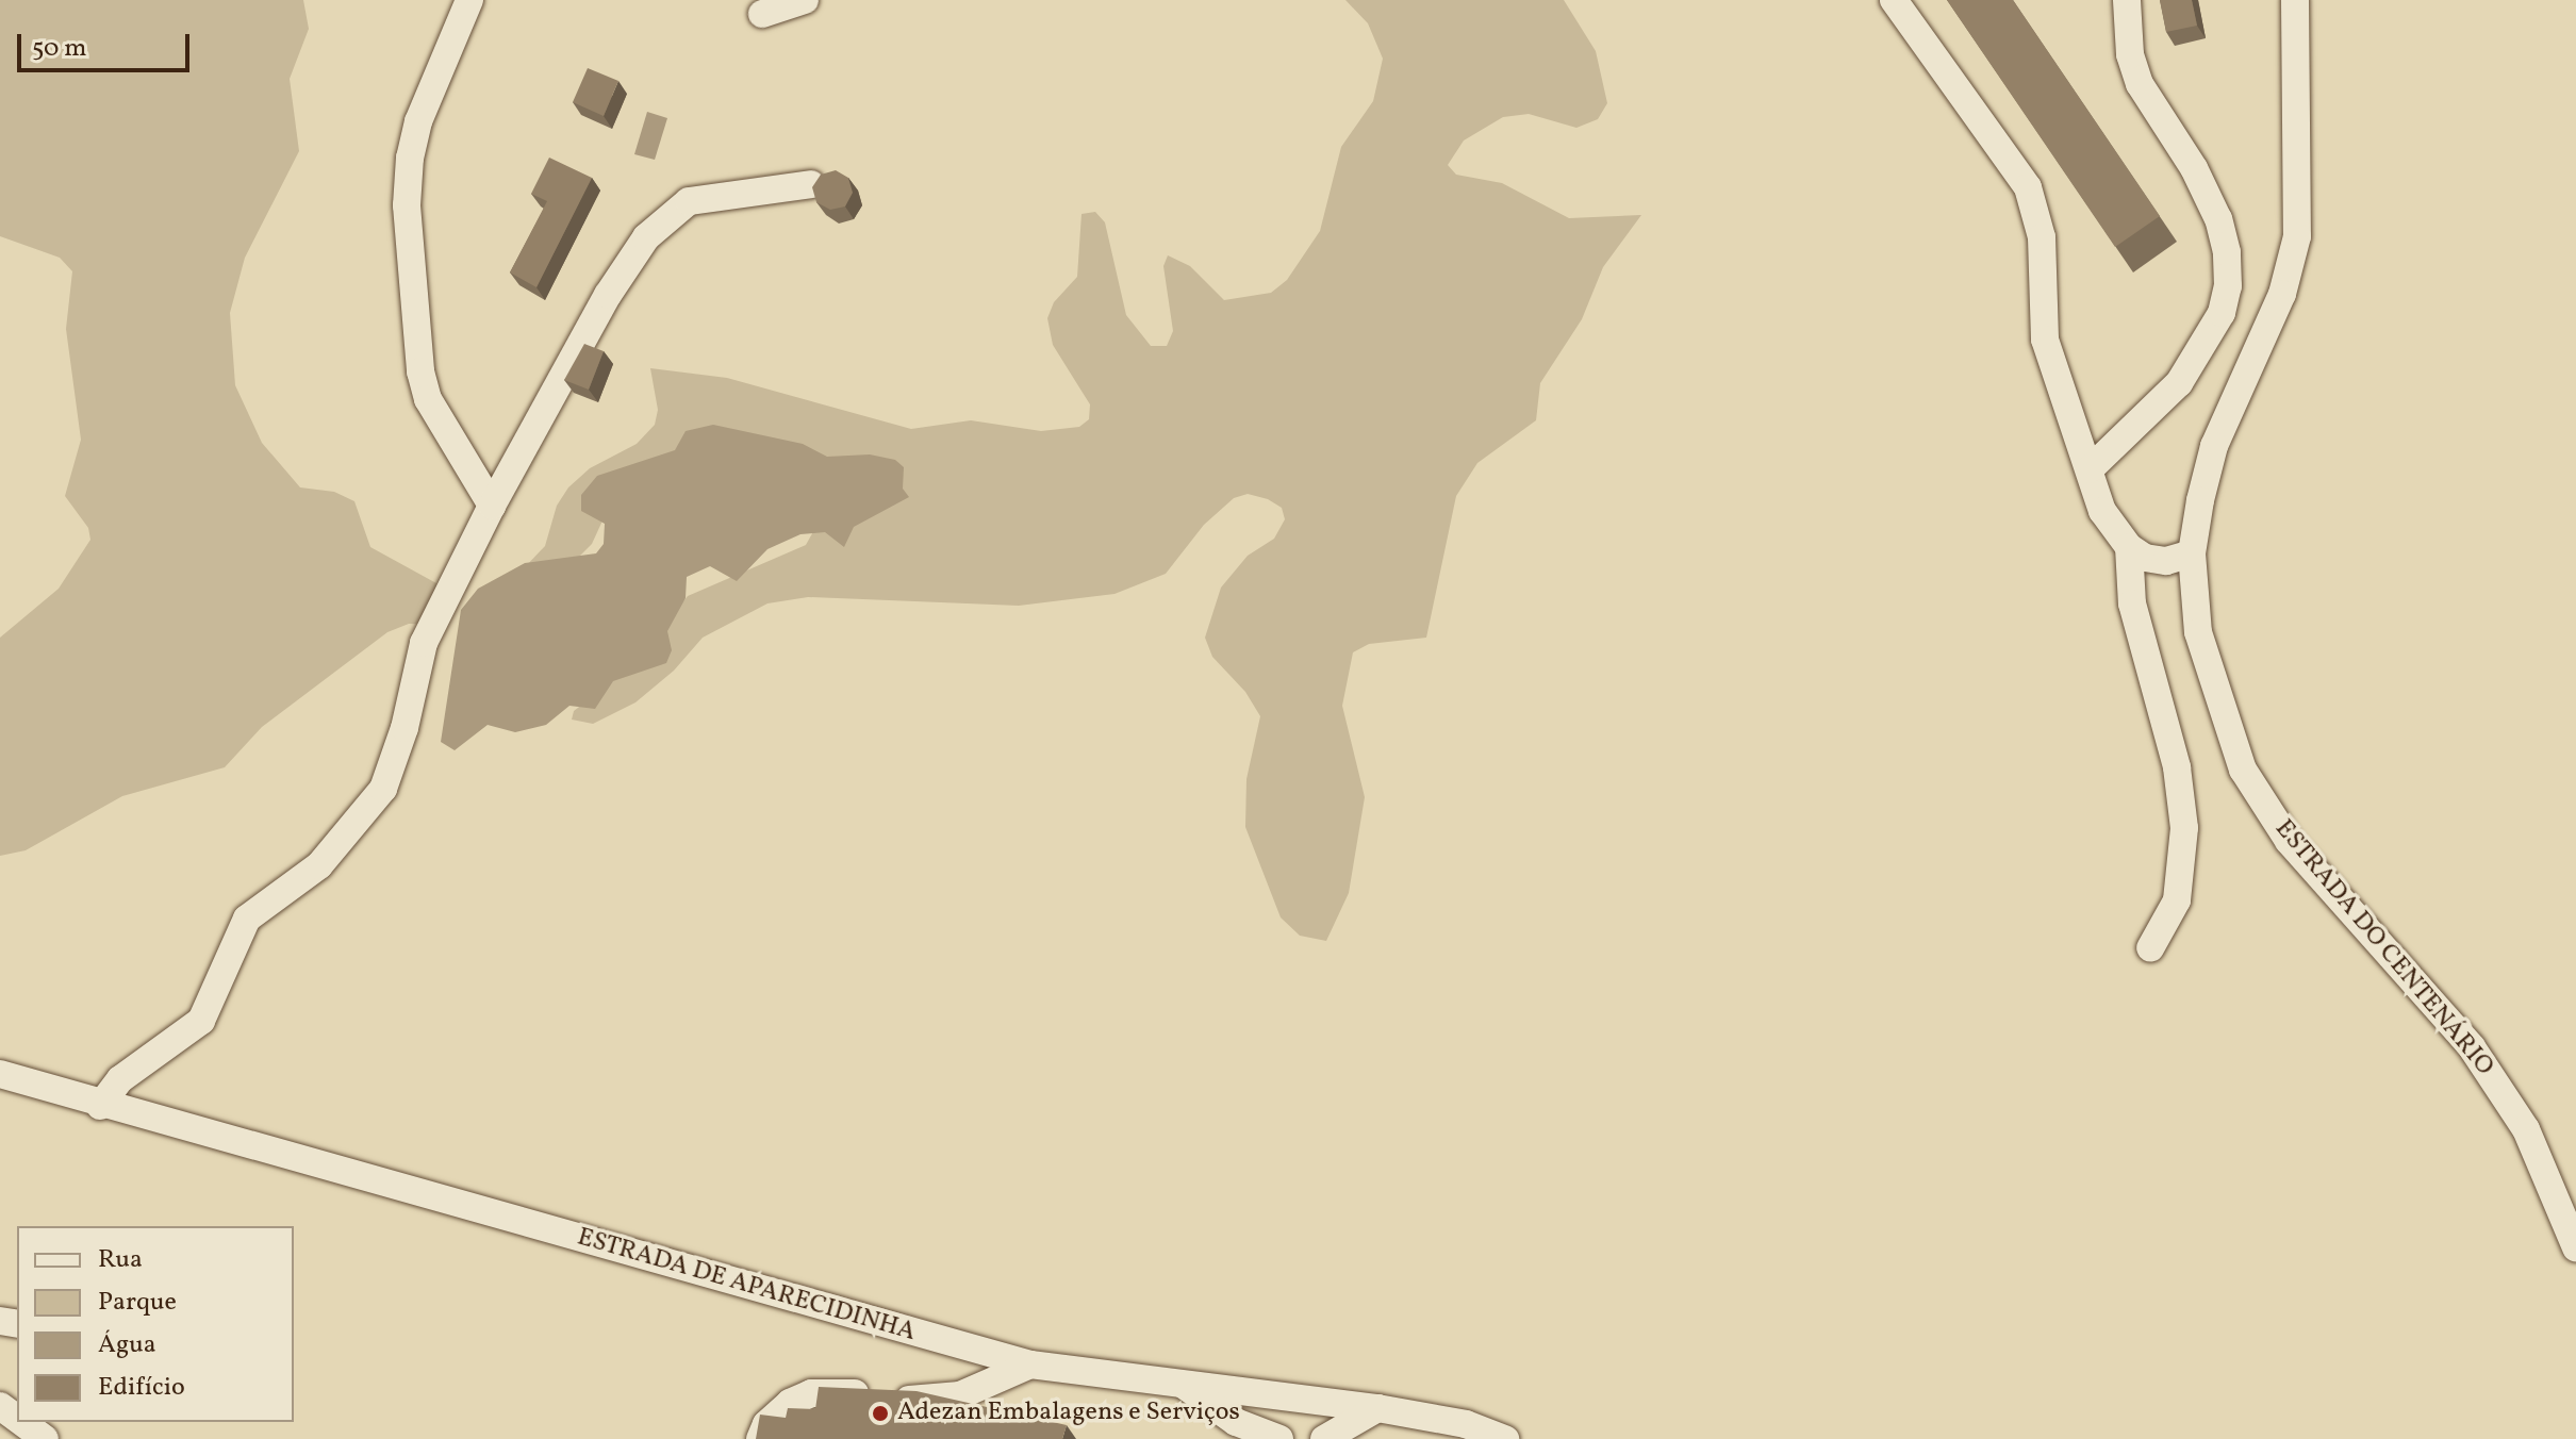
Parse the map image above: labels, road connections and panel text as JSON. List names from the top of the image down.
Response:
{
  "streets": {
    "street": ["ESTRADA DO CENTENÁRIO", "ESTRADA DE APARECIDINHA"]
  },
  "places": ["Adezan Embalagens e Serviços"],
  "legend": [
    "Rua",
    "Parque",
    "Água",
    "Edifício"
  ],
  "scale_bar": "50 m"
}
